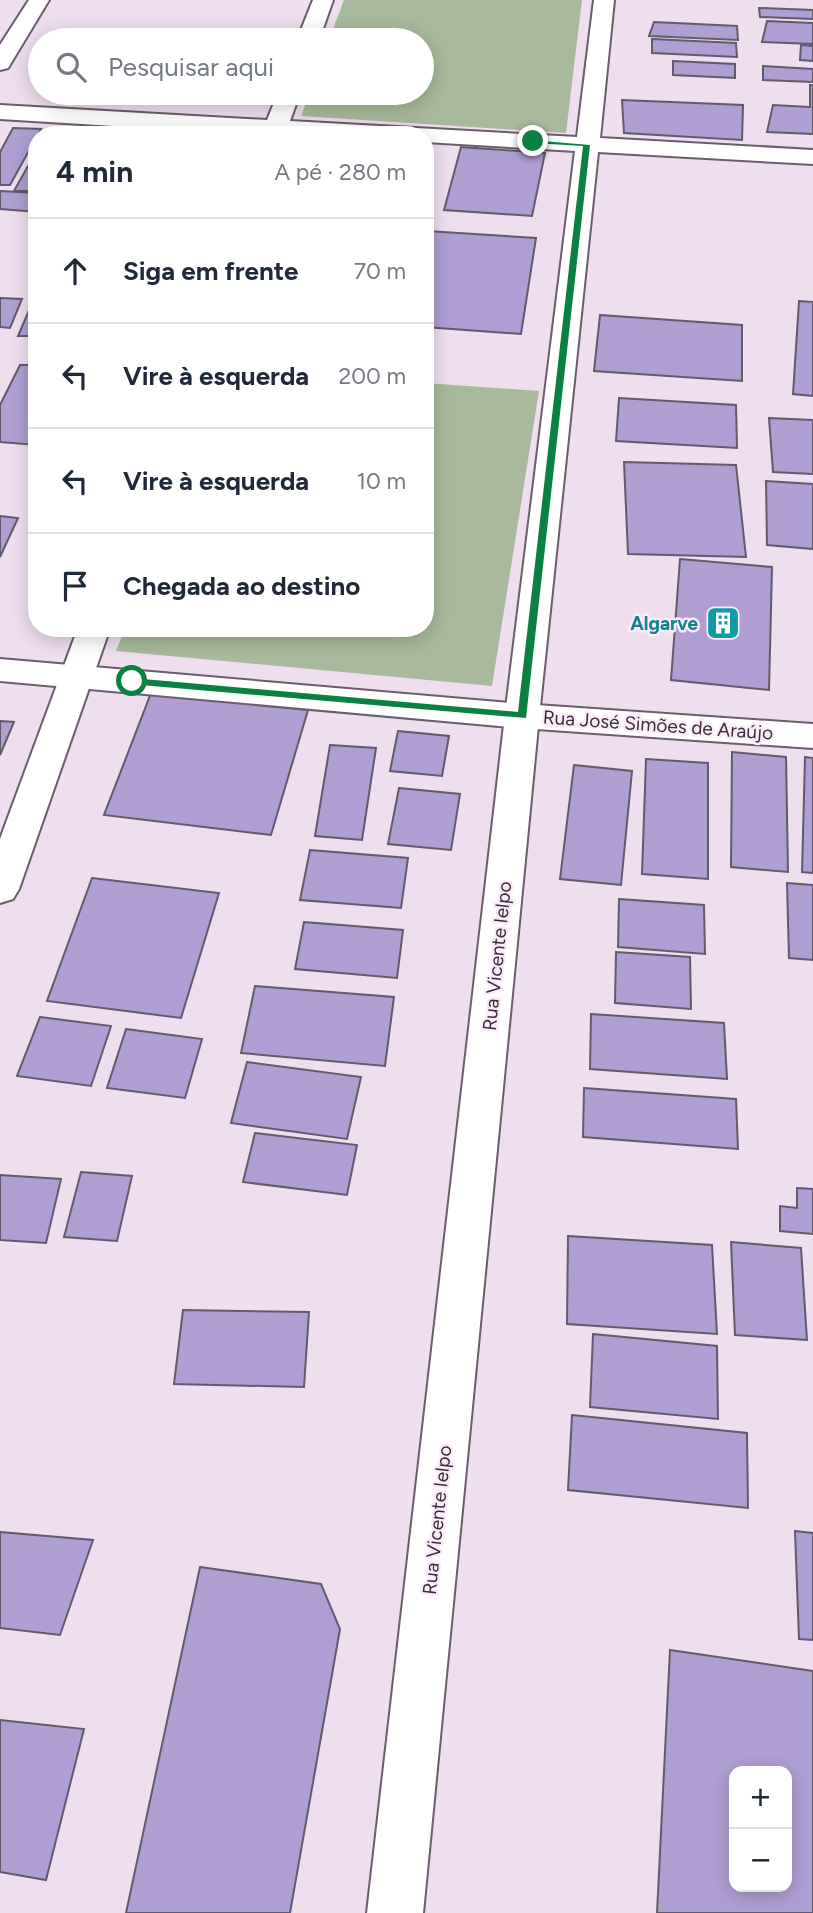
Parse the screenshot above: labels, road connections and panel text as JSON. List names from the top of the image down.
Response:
{
  "streets": {
    "street": ["Rua José Simões de Araújo", "Rua Vicente Ielpo"]
  },
  "crossings": [
    ["Rua José Simões de Araújo", "Rua Vicente Ielpo"]
  ],
  "places": {
    "building": ["Algarve"]
  },
  "page": {
    "search": "Pesquisar aqui",
    "heading": ["4 min", "A pé · 280 m"],
    "list": [
      ["Siga em frente", "70 m"],
      ["Vire à esquerda", "200 m"],
      ["Vire à esquerda", "10 m"],
      "Chegada ao destino"
    ],
    "map_buttons": ["+", "−"]
  }
}
